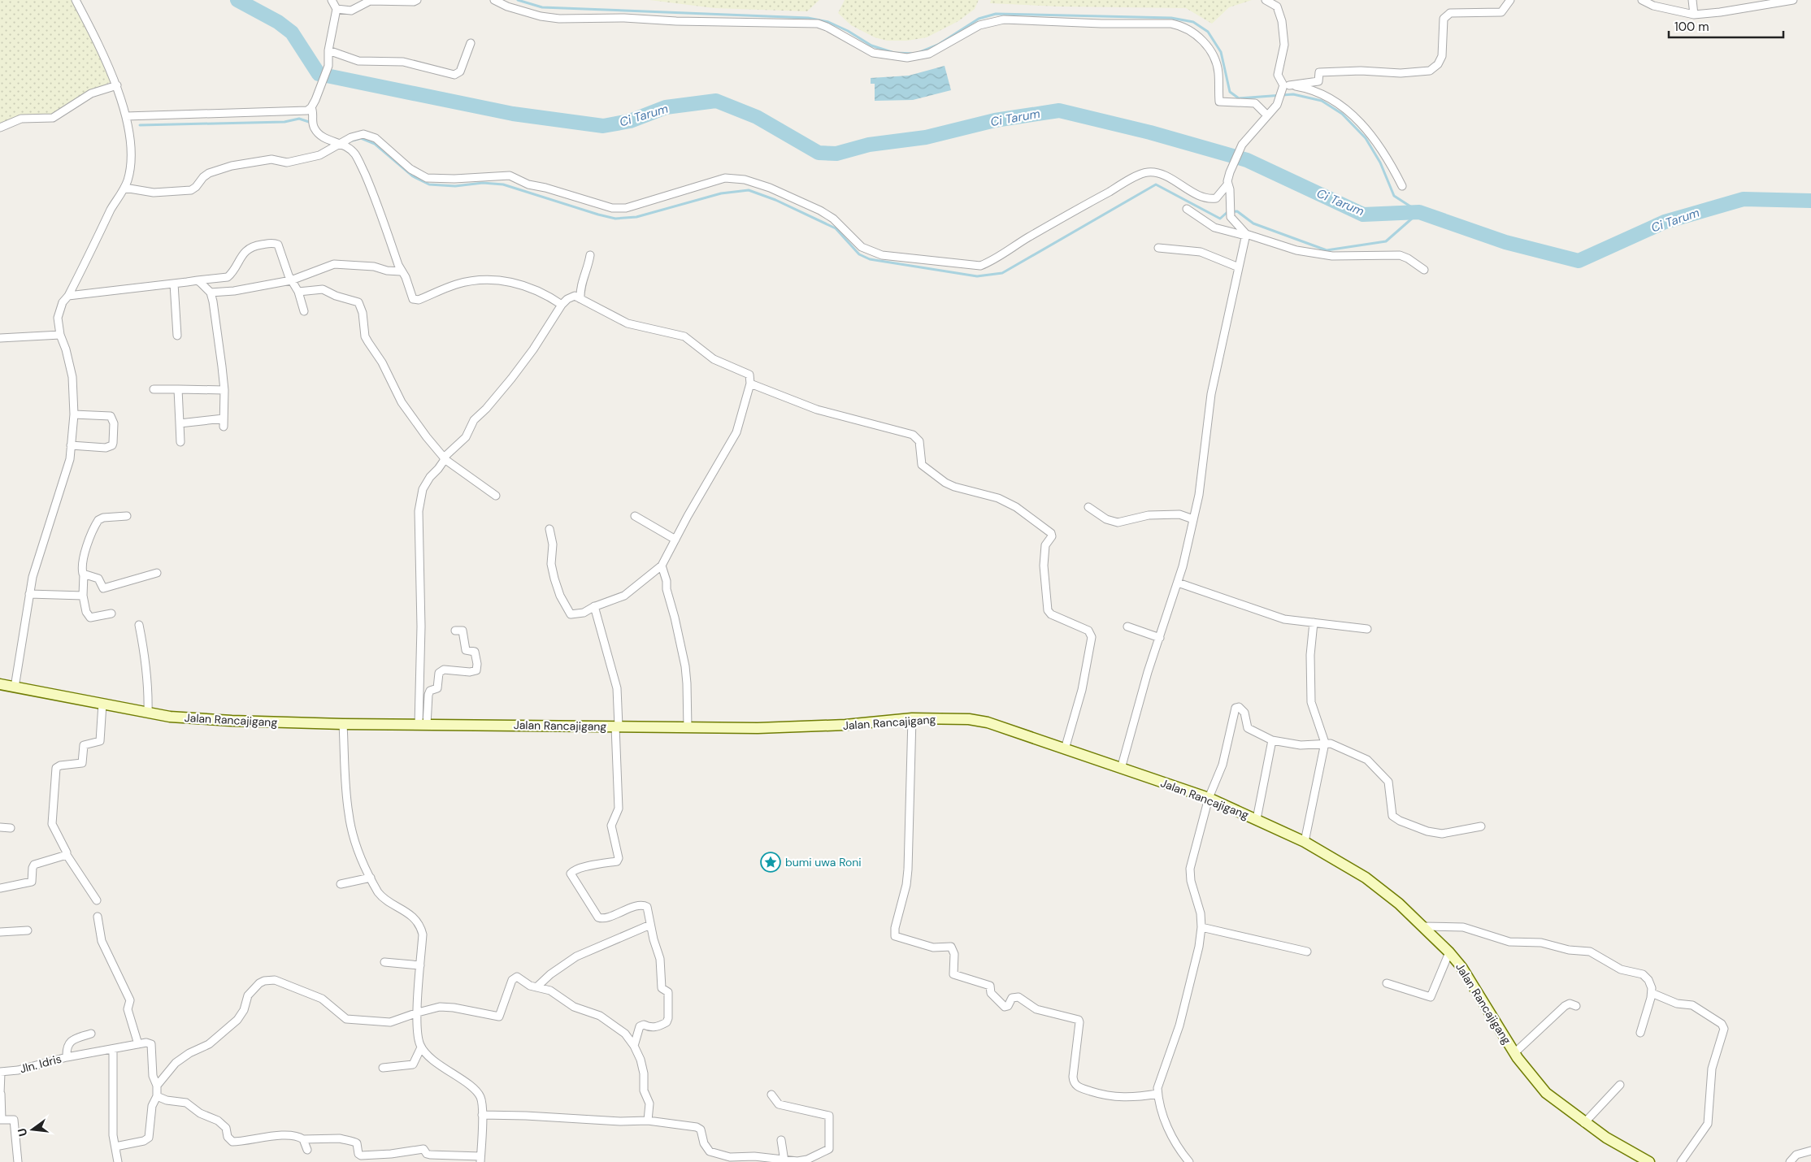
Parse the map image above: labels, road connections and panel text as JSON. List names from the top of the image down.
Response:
{
  "streets": {
    "main road": ["Jalan Rancajigang"],
    "street": ["Jln. Idris"]
  },
  "water": ["Ci Tarum"],
  "places": {
    "place": ["bumi uwa Roni"]
  },
  "scale_bar": "100 m",
  "north": "left"
}
